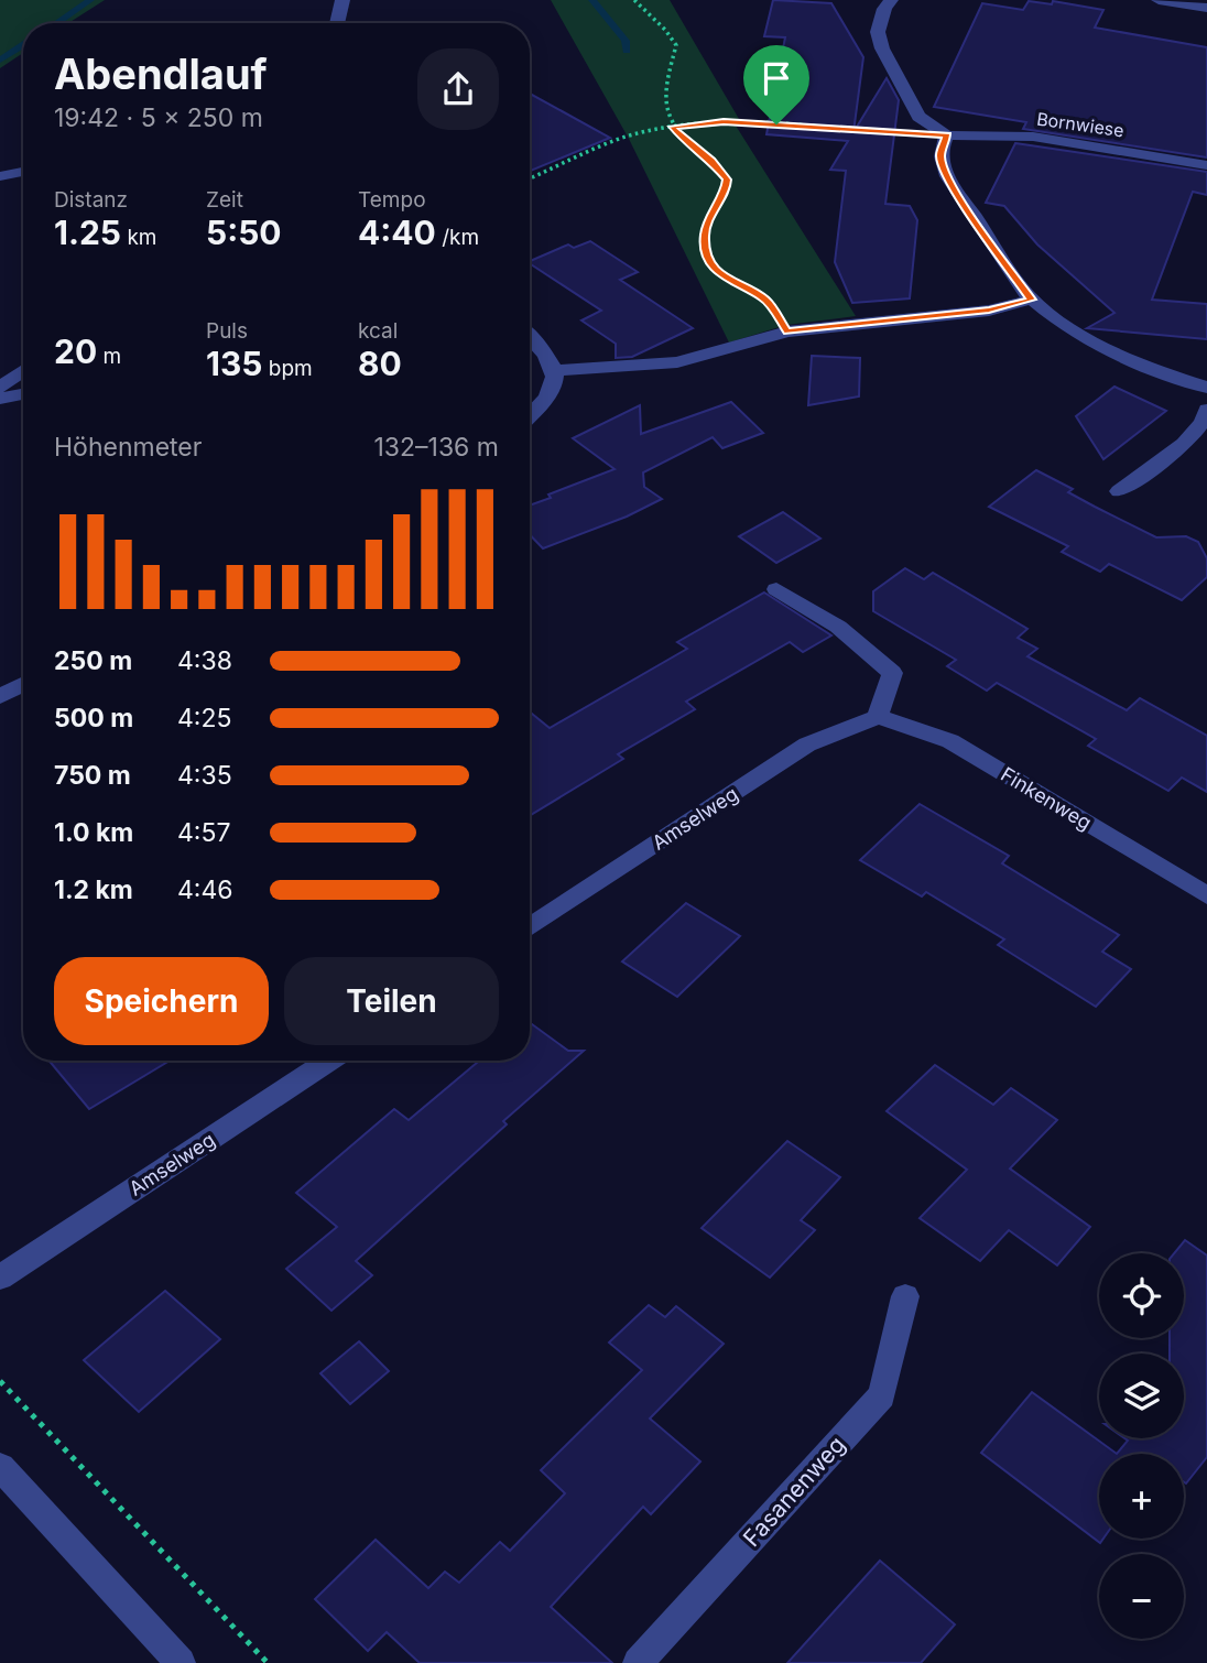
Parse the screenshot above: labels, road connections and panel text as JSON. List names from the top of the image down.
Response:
{
  "streets": {
    "street": [
      "Bornwiese",
      "Finkenweg",
      "Amselweg",
      "Fasanenweg"
    ]
  },
  "crossings": [
    ["Finkenweg", "Amselweg"]
  ],
  "page": {
    "heading": ["Abendlauf", "19:42 · 5 × 250 m"],
    "stats": [
      ["Distanz", "1.25 km"],
      ["Zeit", "5:50"],
      ["Tempo", "4:40 /km"],
      ["20 m"],
      ["Puls", "135 bpm"],
      ["kcal", "80"]
    ],
    "chart": ["Höhenmeter", "132–136 m"],
    "list": [
      {
        "name": "250 m",
        "note": "4:38"
      },
      {
        "name": "500 m",
        "note": "4:25"
      },
      {
        "name": "750 m",
        "note": "4:35"
      },
      {
        "name": "1.0 km",
        "note": "4:57"
      },
      {
        "name": "1.2 km",
        "note": "4:46"
      }
    ],
    "buttons": ["Speichern", "Teilen"],
    "map_buttons": ["+", "−"]
  }
}
